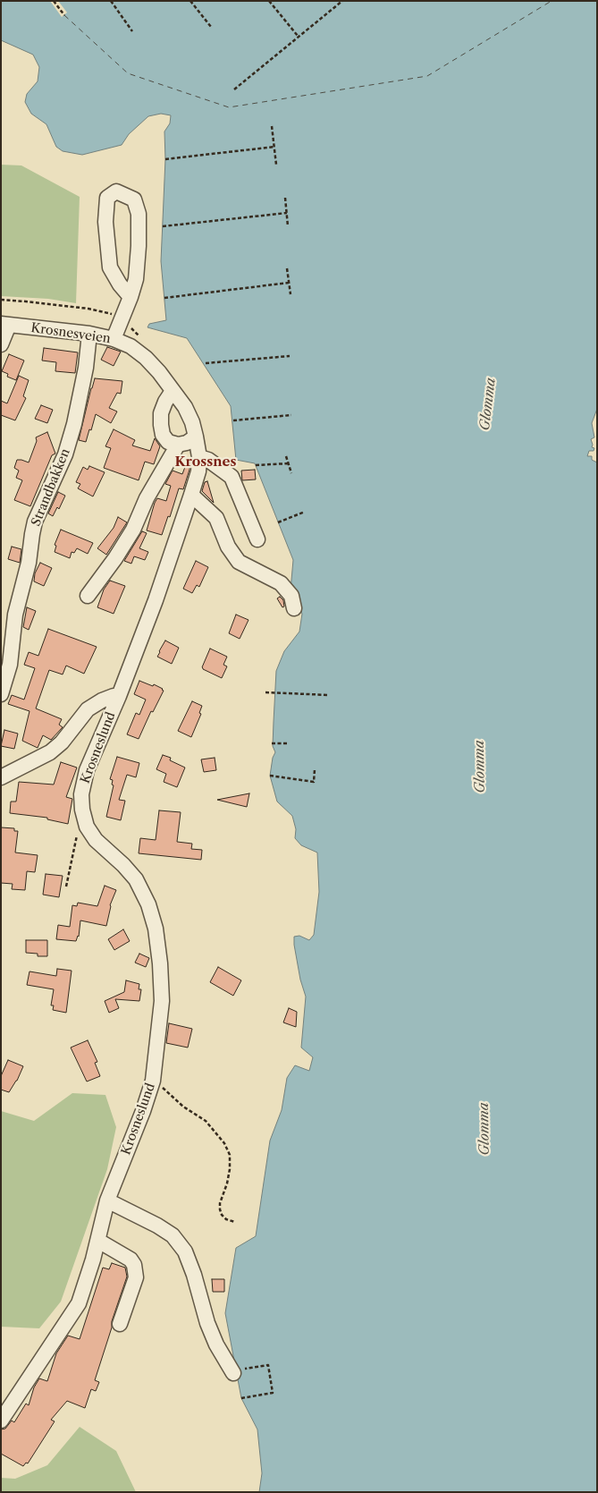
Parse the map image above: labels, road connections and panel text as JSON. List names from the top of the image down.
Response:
{
  "streets": {
    "street": ["Krosnesveien", "Strandbakken", "Krosneslund"]
  },
  "crossings": [
    ["Krosnesveien", "Strandbakken"],
    ["Krosnesveien", "Krosneslund"]
  ],
  "districts": ["Krossnes"],
  "water": ["Glomma"]
}
